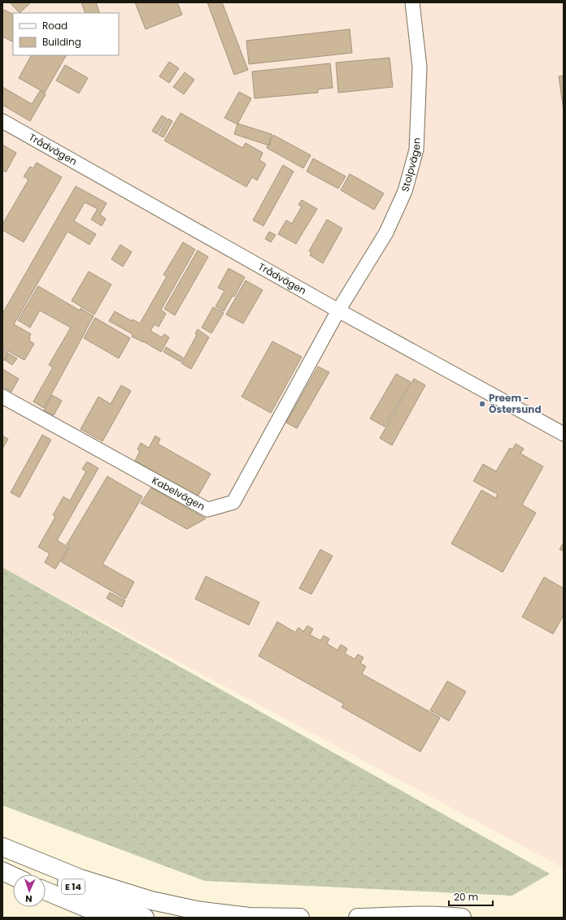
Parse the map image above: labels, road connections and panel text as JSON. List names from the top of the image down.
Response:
{
  "streets": {
    "highway": ["E 14"],
    "street": ["Trådvägen", "Stolpvägen", "Kabelvägen"]
  },
  "crossings": [
    ["Trådvägen", "Stolpvägen"],
    ["Trådvägen", "Kabelvägen"],
    ["Stolpvägen", "Kabelvägen"]
  ],
  "places": ["Preem - Östersund"],
  "legend": ["Road", "Building"],
  "scale_bar": "20 m",
  "north": "bottom"
}
